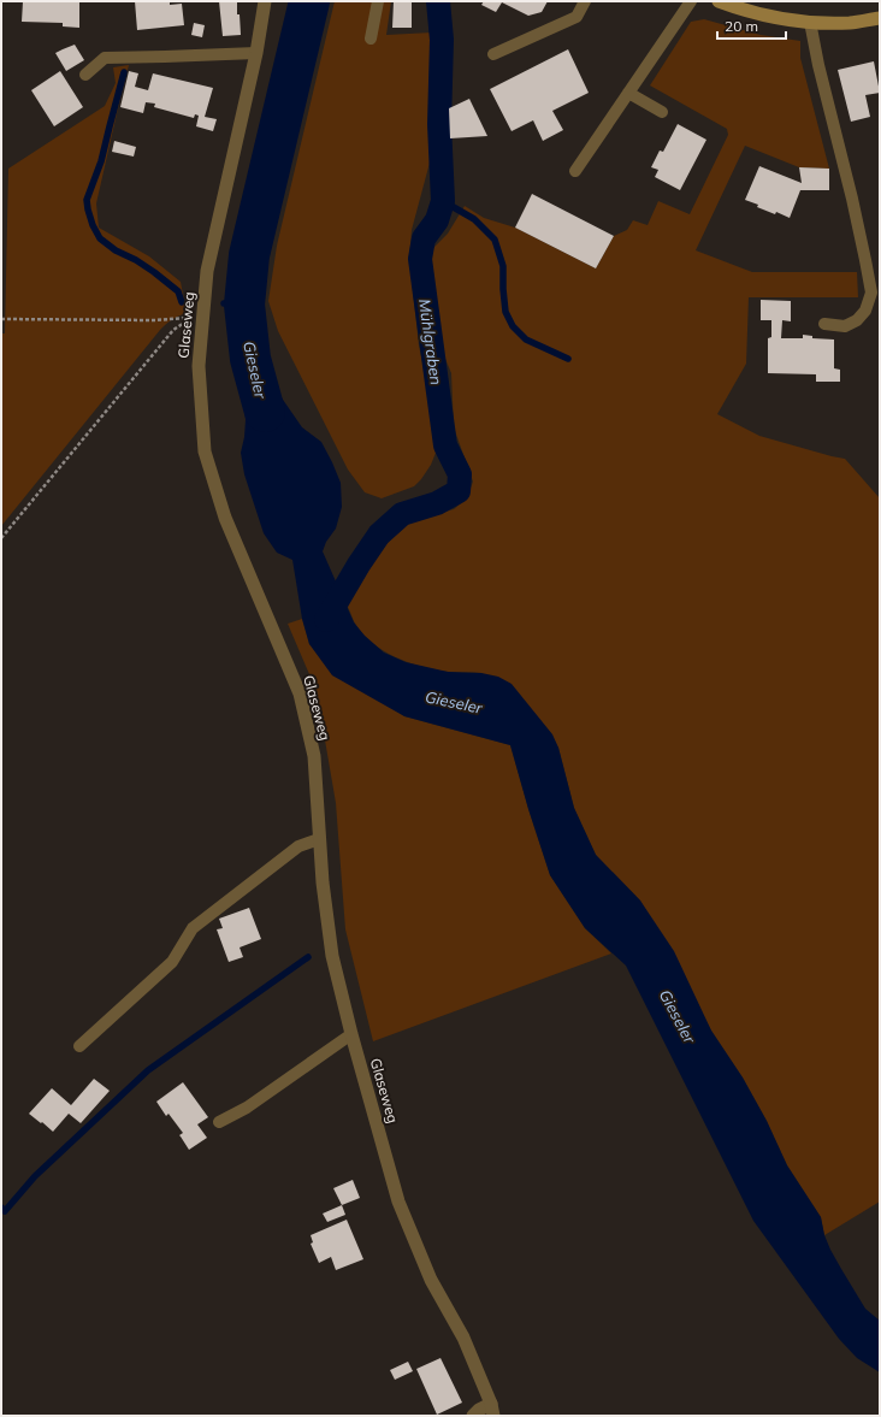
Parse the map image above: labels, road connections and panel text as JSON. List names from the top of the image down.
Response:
{
  "streets": {
    "street": ["Glaseweg"]
  },
  "water": ["Mühlgraben", "Gieseler"],
  "scale_bar": "20 m"
}
